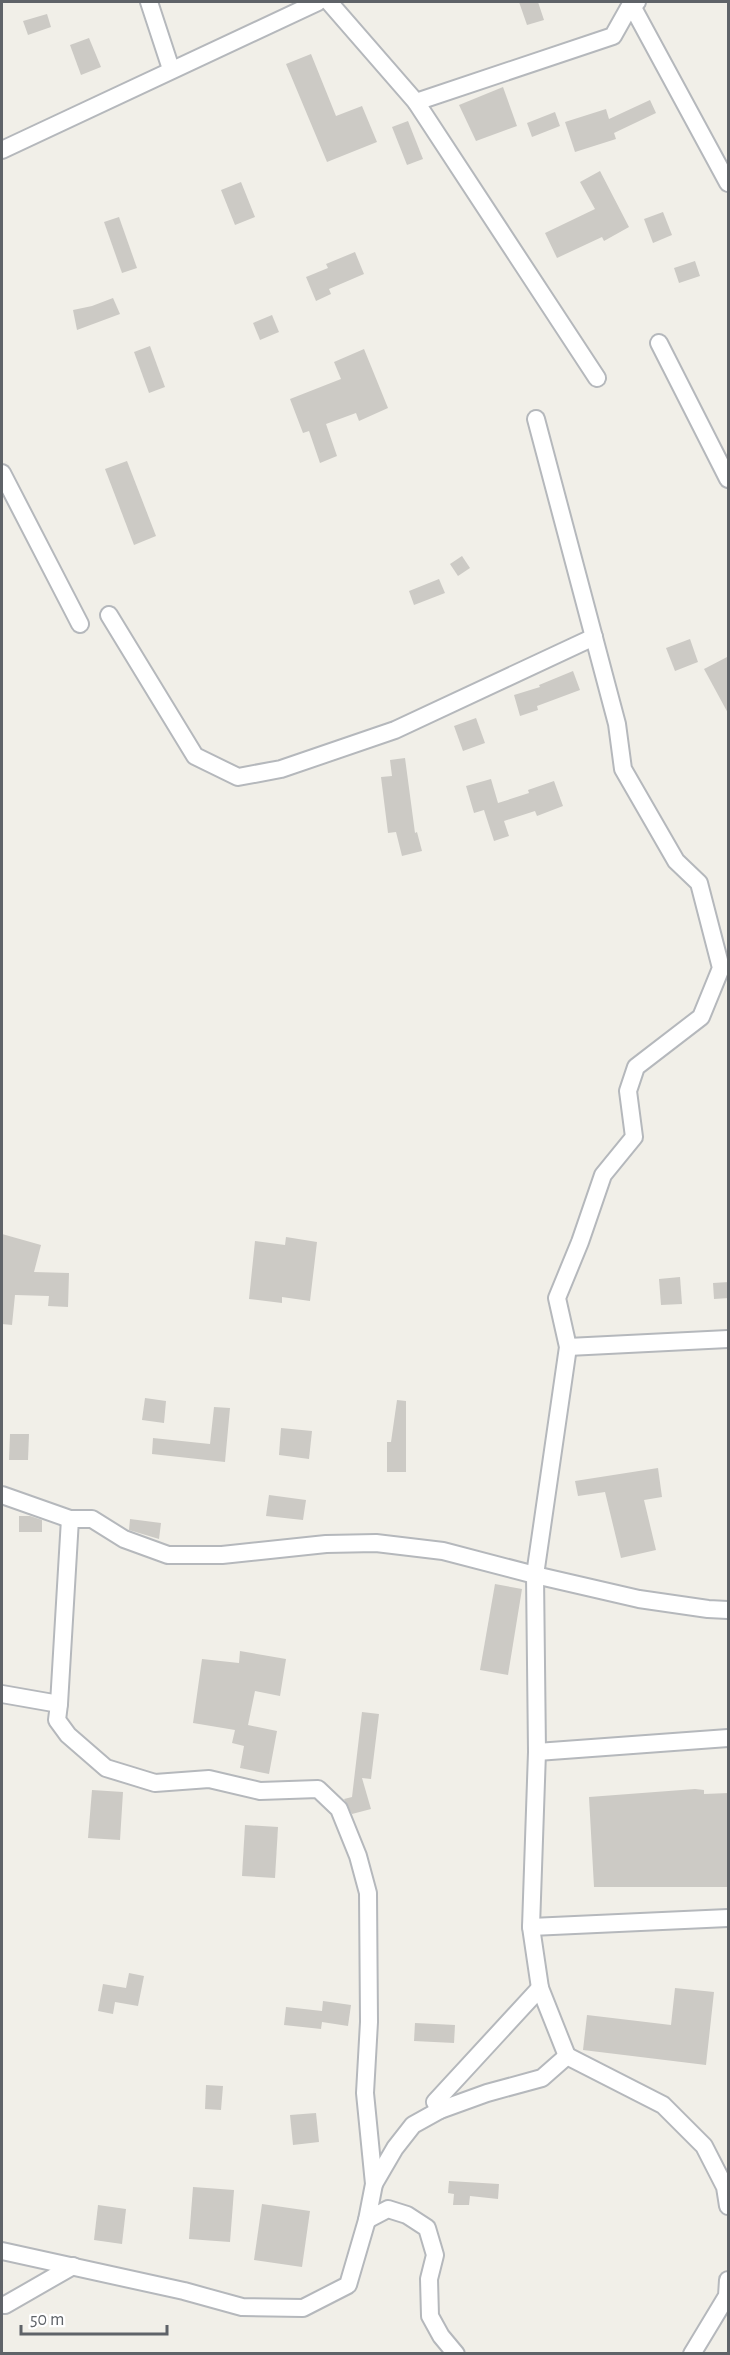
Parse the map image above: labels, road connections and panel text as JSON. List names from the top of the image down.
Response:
{
  "scale_bar": "50 m"
}
